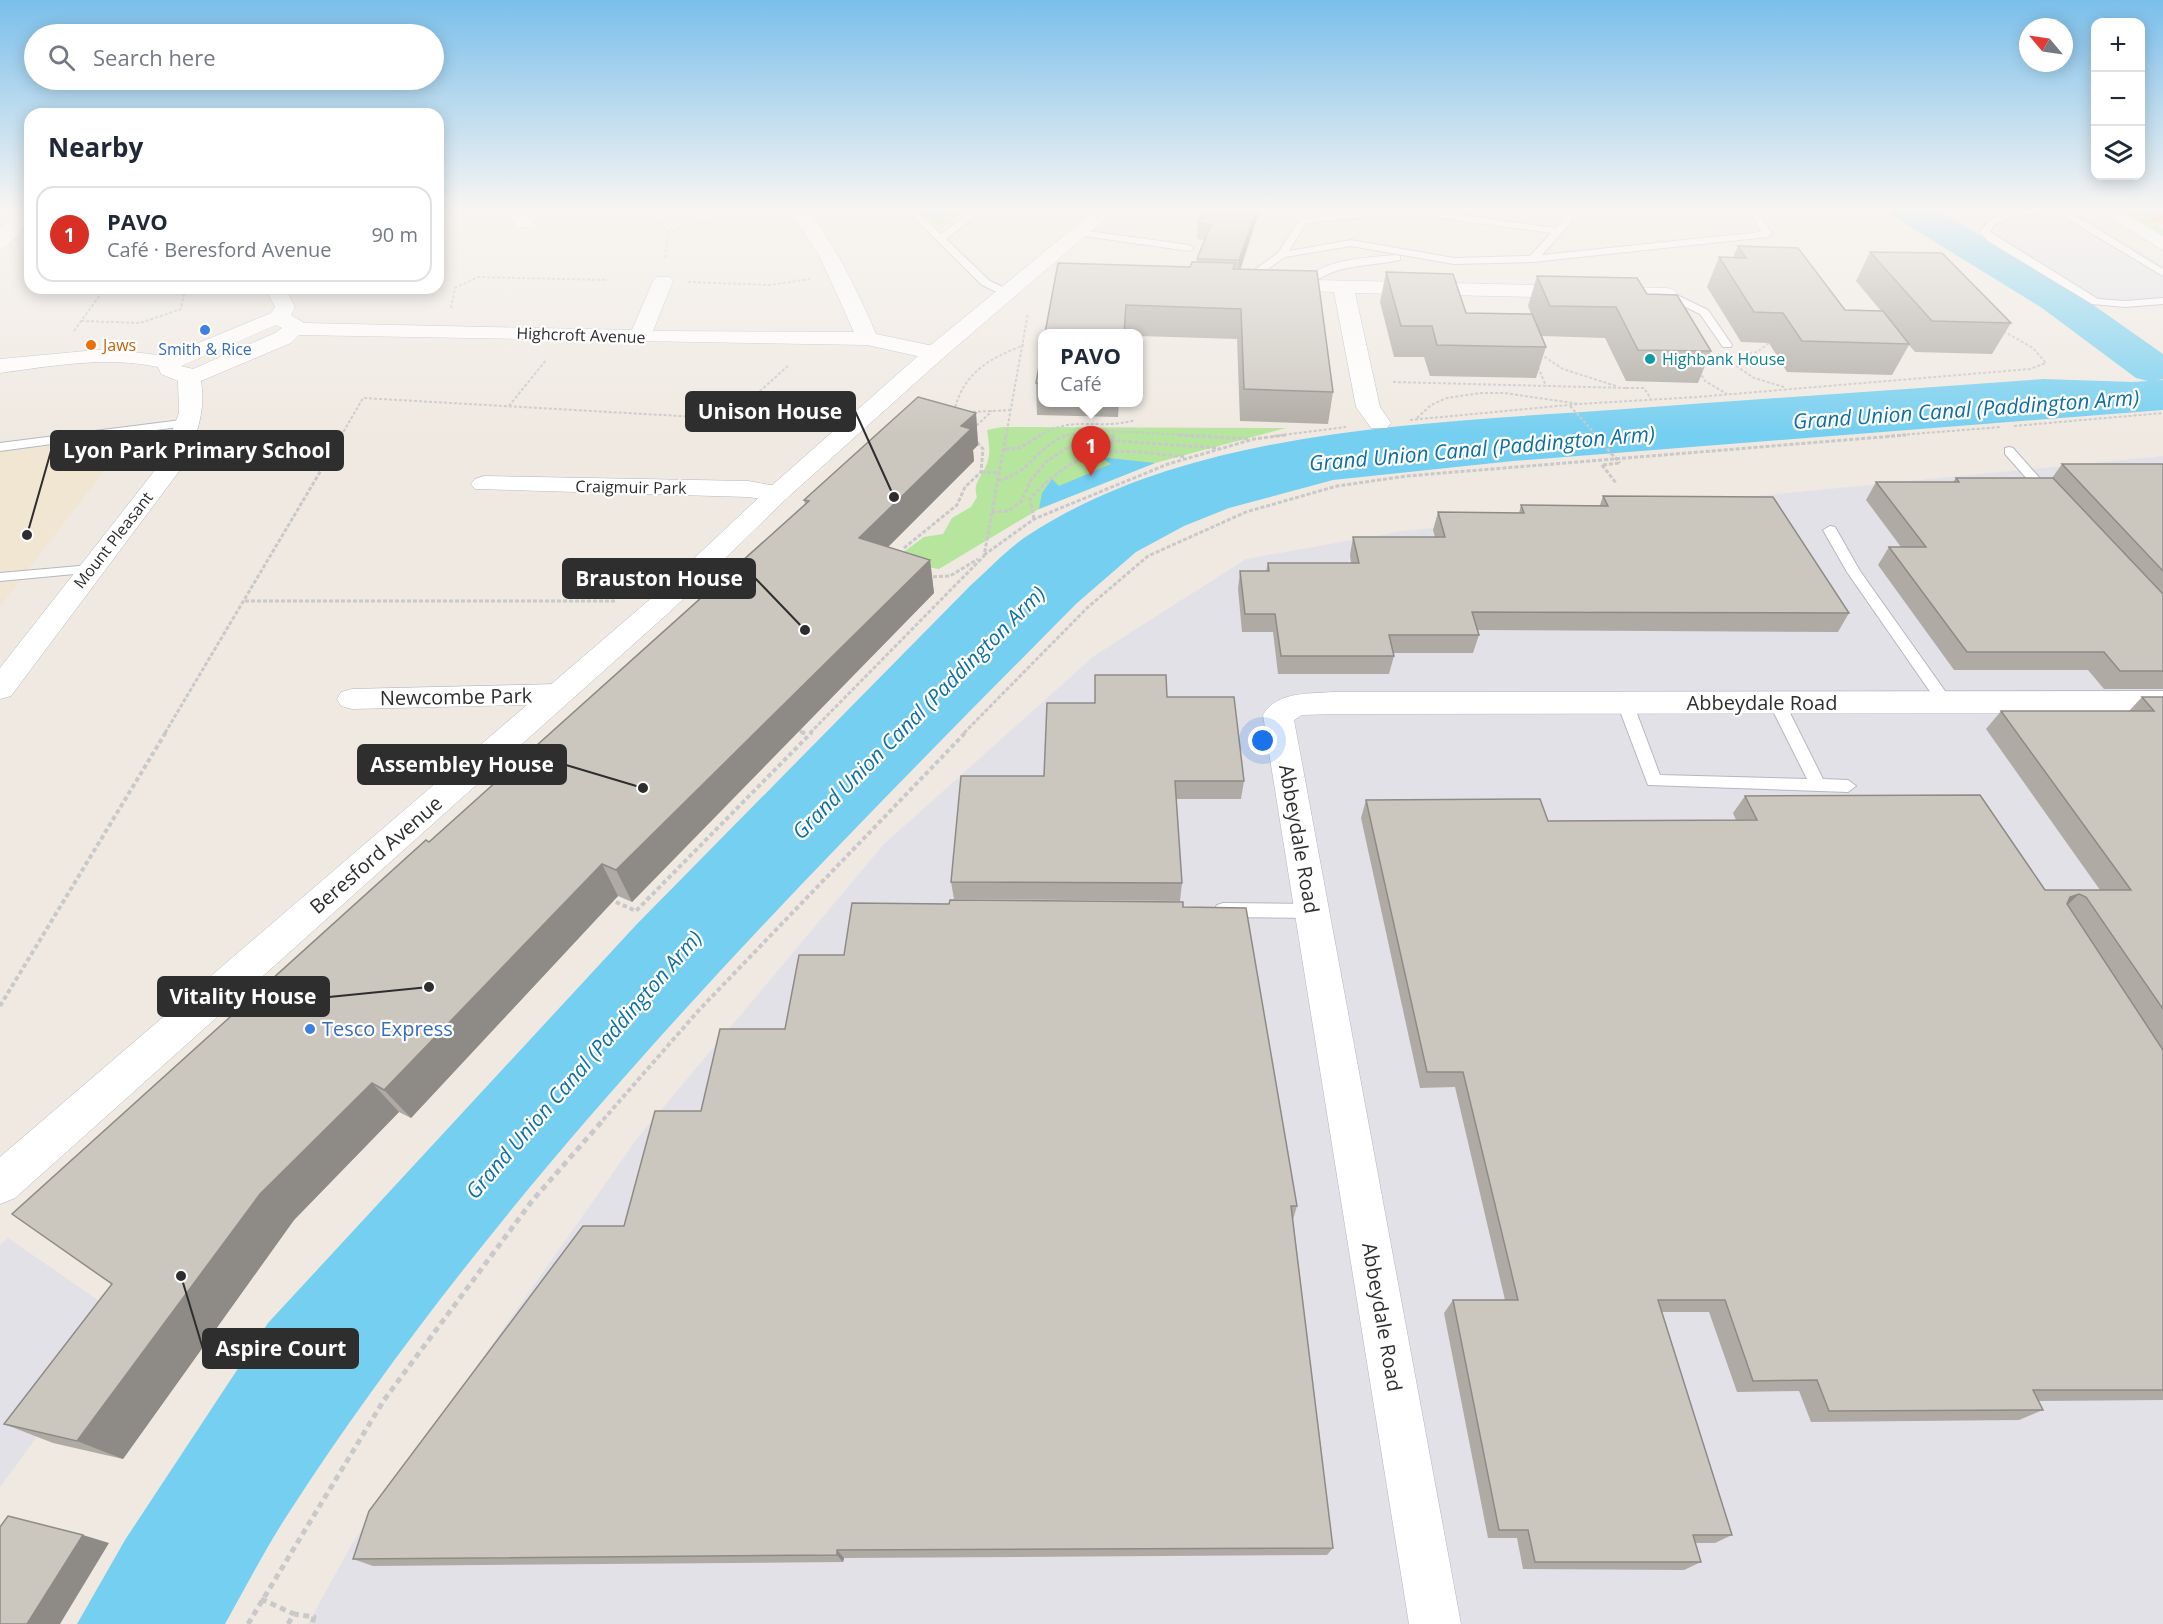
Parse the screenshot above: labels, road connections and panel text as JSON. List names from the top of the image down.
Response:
{
  "streets": {
    "street": [
      "Highcroft Avenue",
      "Craigmuir Park",
      "Mount Pleasant",
      "Newcombe Park",
      "Abbeydale Road",
      "Beresford Avenue"
    ]
  },
  "crossings": [
    ["Craigmuir Park", "Beresford Avenue"],
    ["Newcombe Park", "Beresford Avenue"]
  ],
  "water": ["Grand Union Canal (Paddington Arm)"],
  "places": [
    "Smith & Rice",
    "Jaws",
    "Highbank House",
    "Unison House",
    "Lyon Park Primary School",
    "Brauston House",
    "Assembley House",
    "Vitality House",
    "Tesco Express",
    "Aspire Court"
  ],
  "north": "top left",
  "page": {
    "map_buttons": ["+", "−"],
    "search": "Search here",
    "heading": "Nearby",
    "list": [
      {
        "mark": "1",
        "name": "PAVO",
        "note": "Café · Beresford Avenue",
        "value": "90 m"
      }
    ],
    "popup": ["PAVO", "Café"],
    "pins": "1"
  }
}
